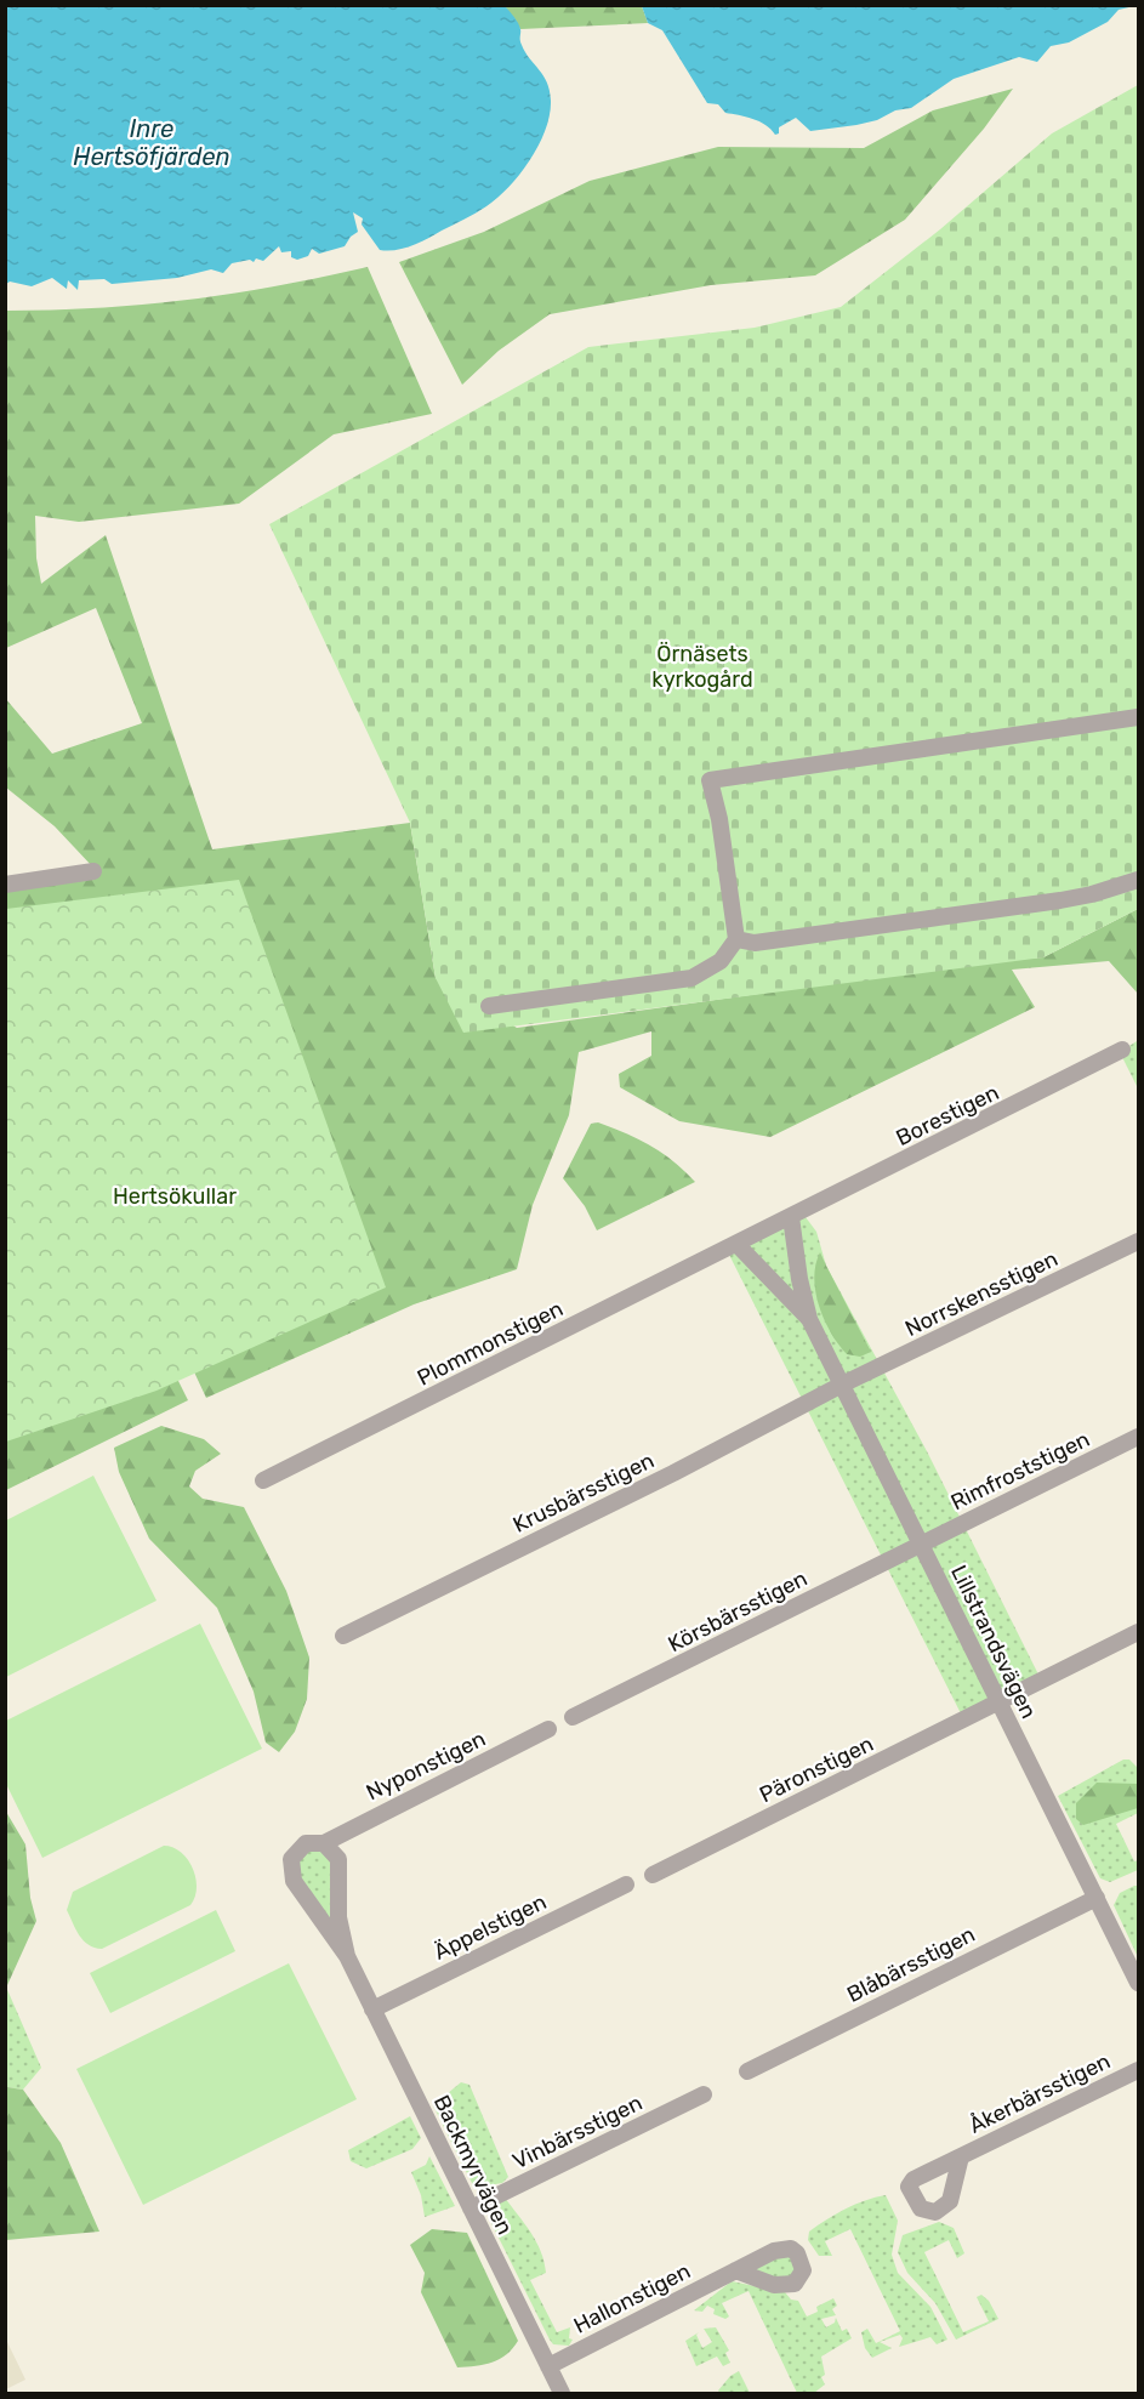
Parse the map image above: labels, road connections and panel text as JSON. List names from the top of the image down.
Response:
{
  "streets": {
    "street": [
      "Borestigen",
      "Norrskensstigen",
      "Plommonstigen",
      "Rimfroststigen",
      "Krusbärsstigen",
      "Körsbärsstigen",
      "Lillstrandsvägen",
      "Nyponstigen",
      "Päronstigen",
      "Äppelstigen",
      "Blåbärsstigen",
      "Åkerbärsstigen",
      "Vinbärsstigen",
      "Backmyrvägen",
      "Hallonstigen"
    ]
  },
  "crossings": [
    ["Borestigen", "Lillstrandsvägen"],
    ["Norrskensstigen", "Krusbärsstigen"],
    ["Norrskensstigen", "Lillstrandsvägen"],
    ["Plommonstigen", "Lillstrandsvägen"],
    ["Rimfroststigen", "Körsbärsstigen"],
    ["Rimfroststigen", "Lillstrandsvägen"],
    ["Krusbärsstigen", "Lillstrandsvägen"],
    ["Körsbärsstigen", "Lillstrandsvägen"],
    ["Lillstrandsvägen", "Päronstigen"],
    ["Lillstrandsvägen", "Blåbärsstigen"],
    ["Nyponstigen", "Backmyrvägen"],
    ["Äppelstigen", "Backmyrvägen"],
    ["Vinbärsstigen", "Backmyrvägen"],
    ["Backmyrvägen", "Hallonstigen"]
  ],
  "water": ["Inre Hertsöfjärden"],
  "parks": ["Örnäsets kyrkogård", "Hertsökullar"]
}
